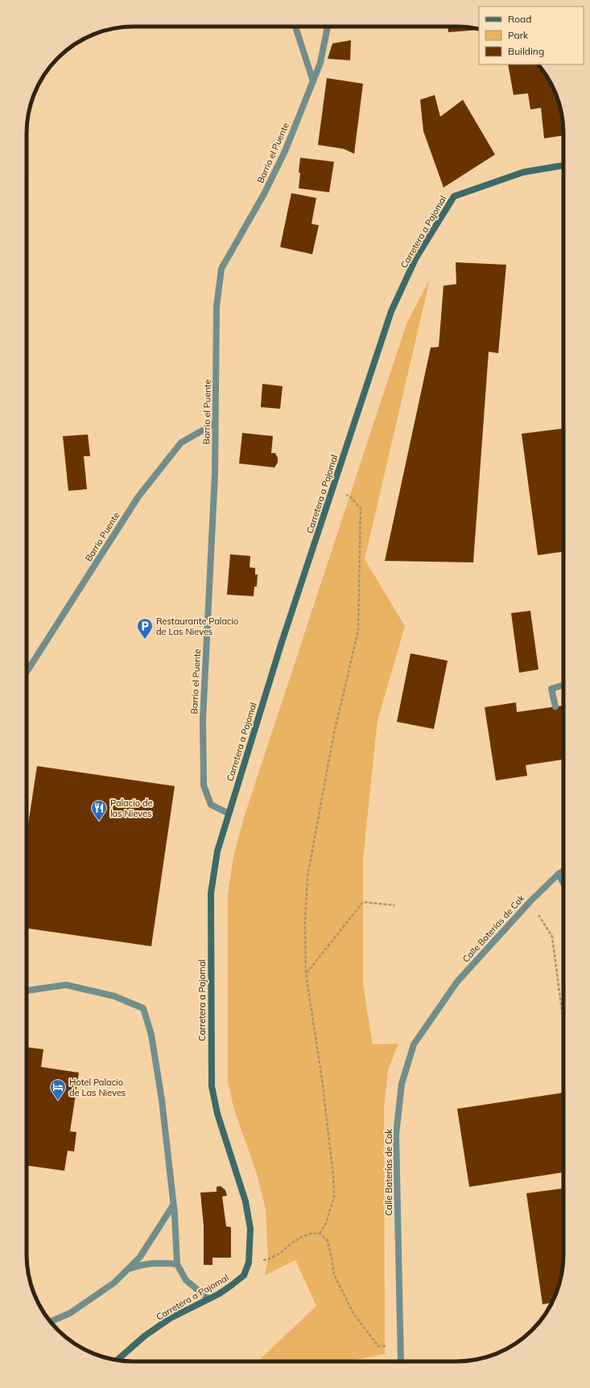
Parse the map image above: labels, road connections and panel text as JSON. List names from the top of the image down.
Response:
{
  "streets": {
    "street": [
      "Barrio el Puente",
      "Carretera a Pajomal",
      "Barrio Puente",
      "Calle Baterías de Cok"
    ]
  },
  "crossings": [
    ["Barrio el Puente", "Carretera a Pajomal"],
    ["Barrio el Puente", "Barrio Puente"]
  ],
  "places": {
    "parking": ["Restaurante Palacio de Las Nieves"],
    "restaurant": ["Palacio de las Nieves"],
    "hotel": ["Hotel Palacio de Las Nieves"]
  },
  "legend": ["Road", "Park", "Building"]
}
